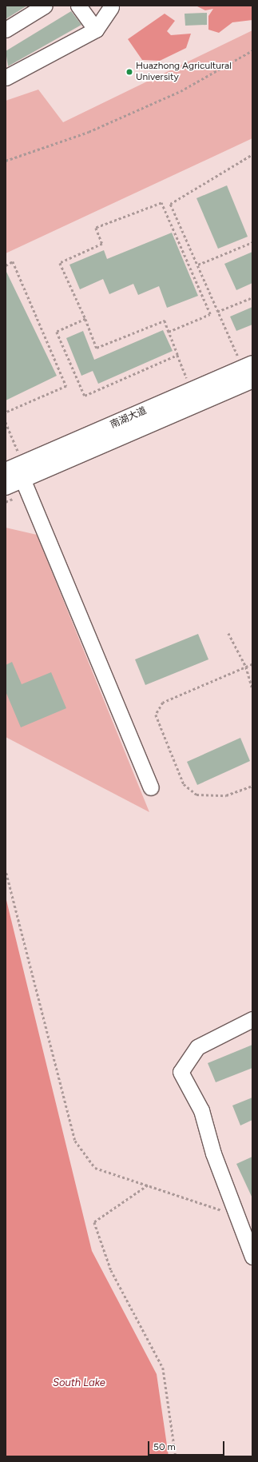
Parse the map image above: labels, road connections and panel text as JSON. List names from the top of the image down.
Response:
{
  "streets": {
    "main road": ["南湖大道"]
  },
  "water": ["South Lake"],
  "places": ["Huazhong Agricultural University"],
  "scale_bar": "50 m"
}
